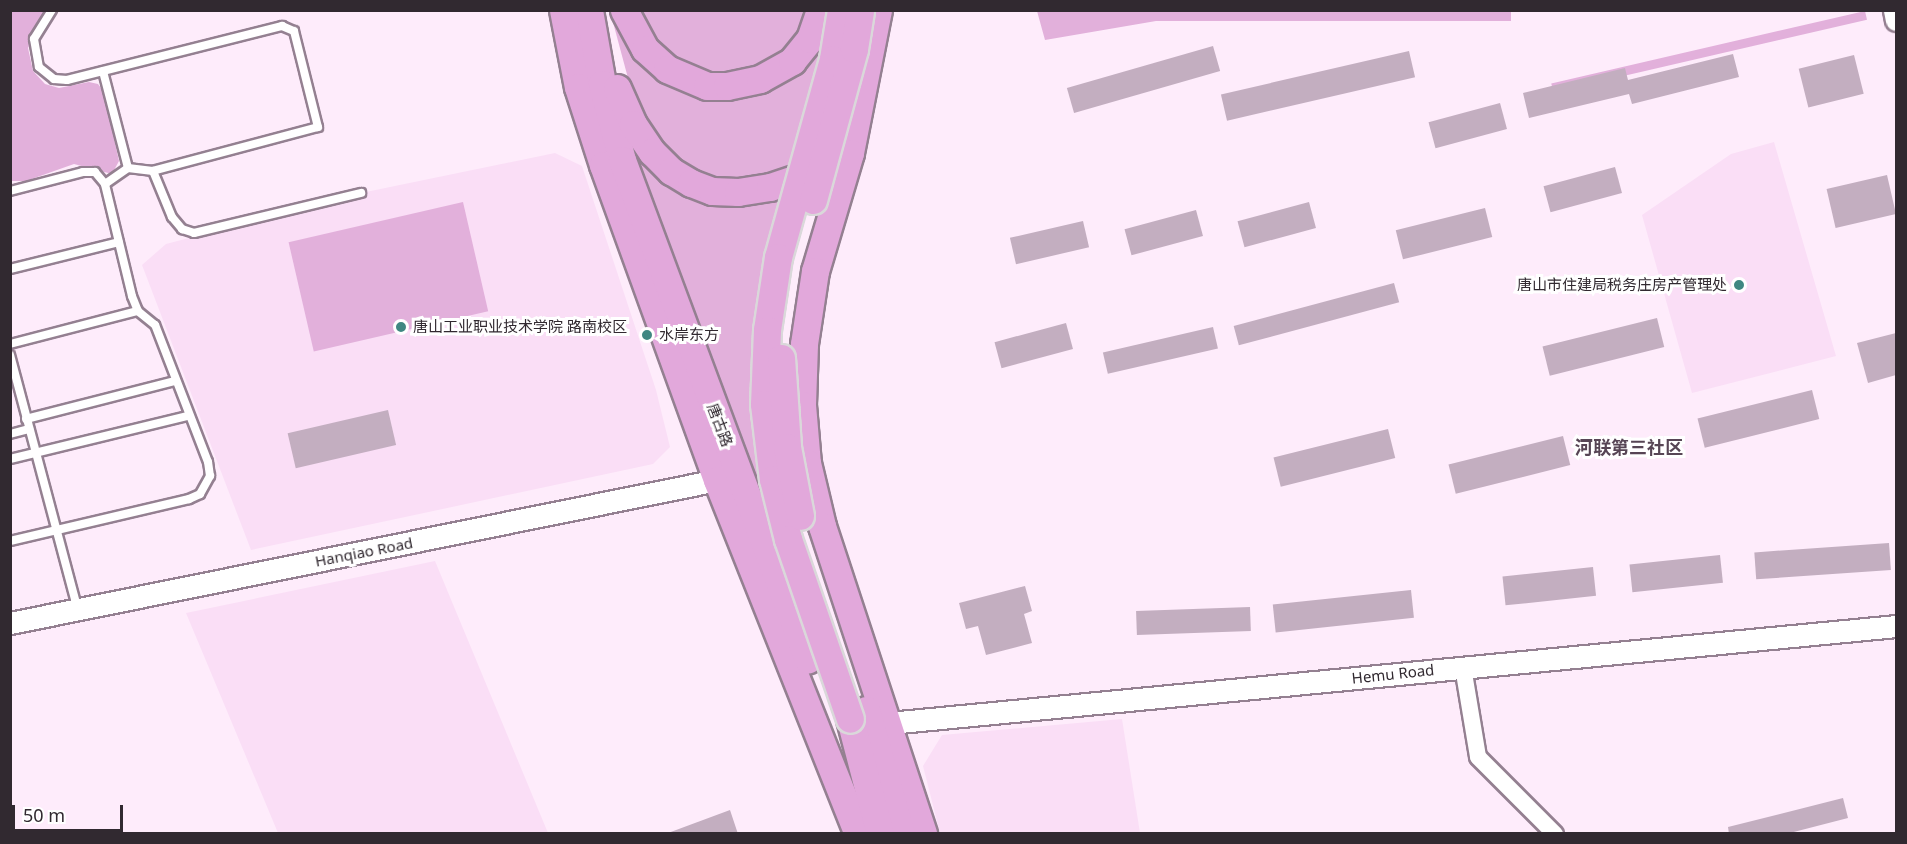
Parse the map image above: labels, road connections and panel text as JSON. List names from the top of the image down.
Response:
{
  "streets": {
    "main road": ["唐古路"],
    "street": ["Hanqiao Road", "Hemu Road"]
  },
  "districts": ["河联第三社区"],
  "places": ["唐山市住建局税务庄房产管理处", "唐山工业职业技术学院 路南校区", "水岸东方"],
  "scale_bar": "50 m"
}
